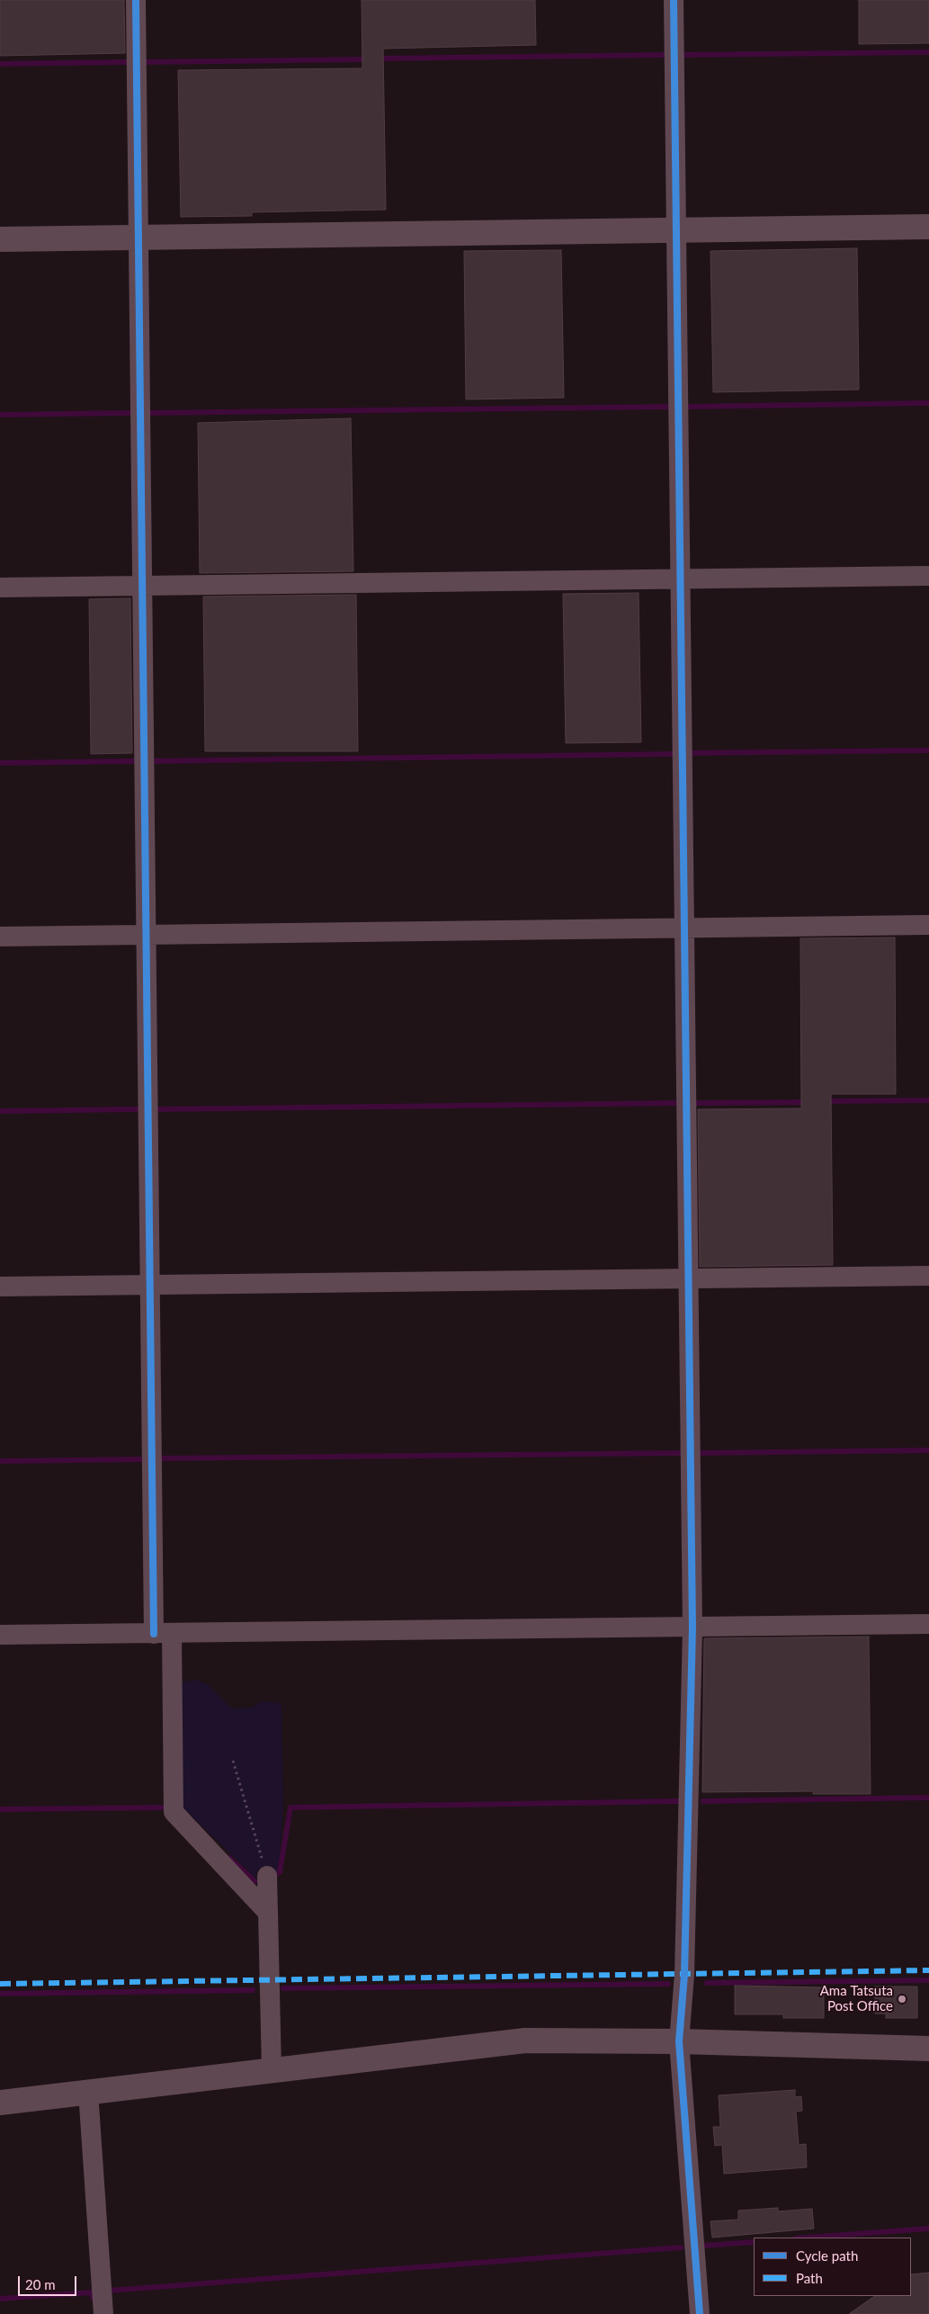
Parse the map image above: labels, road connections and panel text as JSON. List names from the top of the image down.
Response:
{
  "places": ["Ama Tatsuta Post Office"],
  "legend": ["Cycle path", "Path"],
  "scale_bar": "20 m"
}
